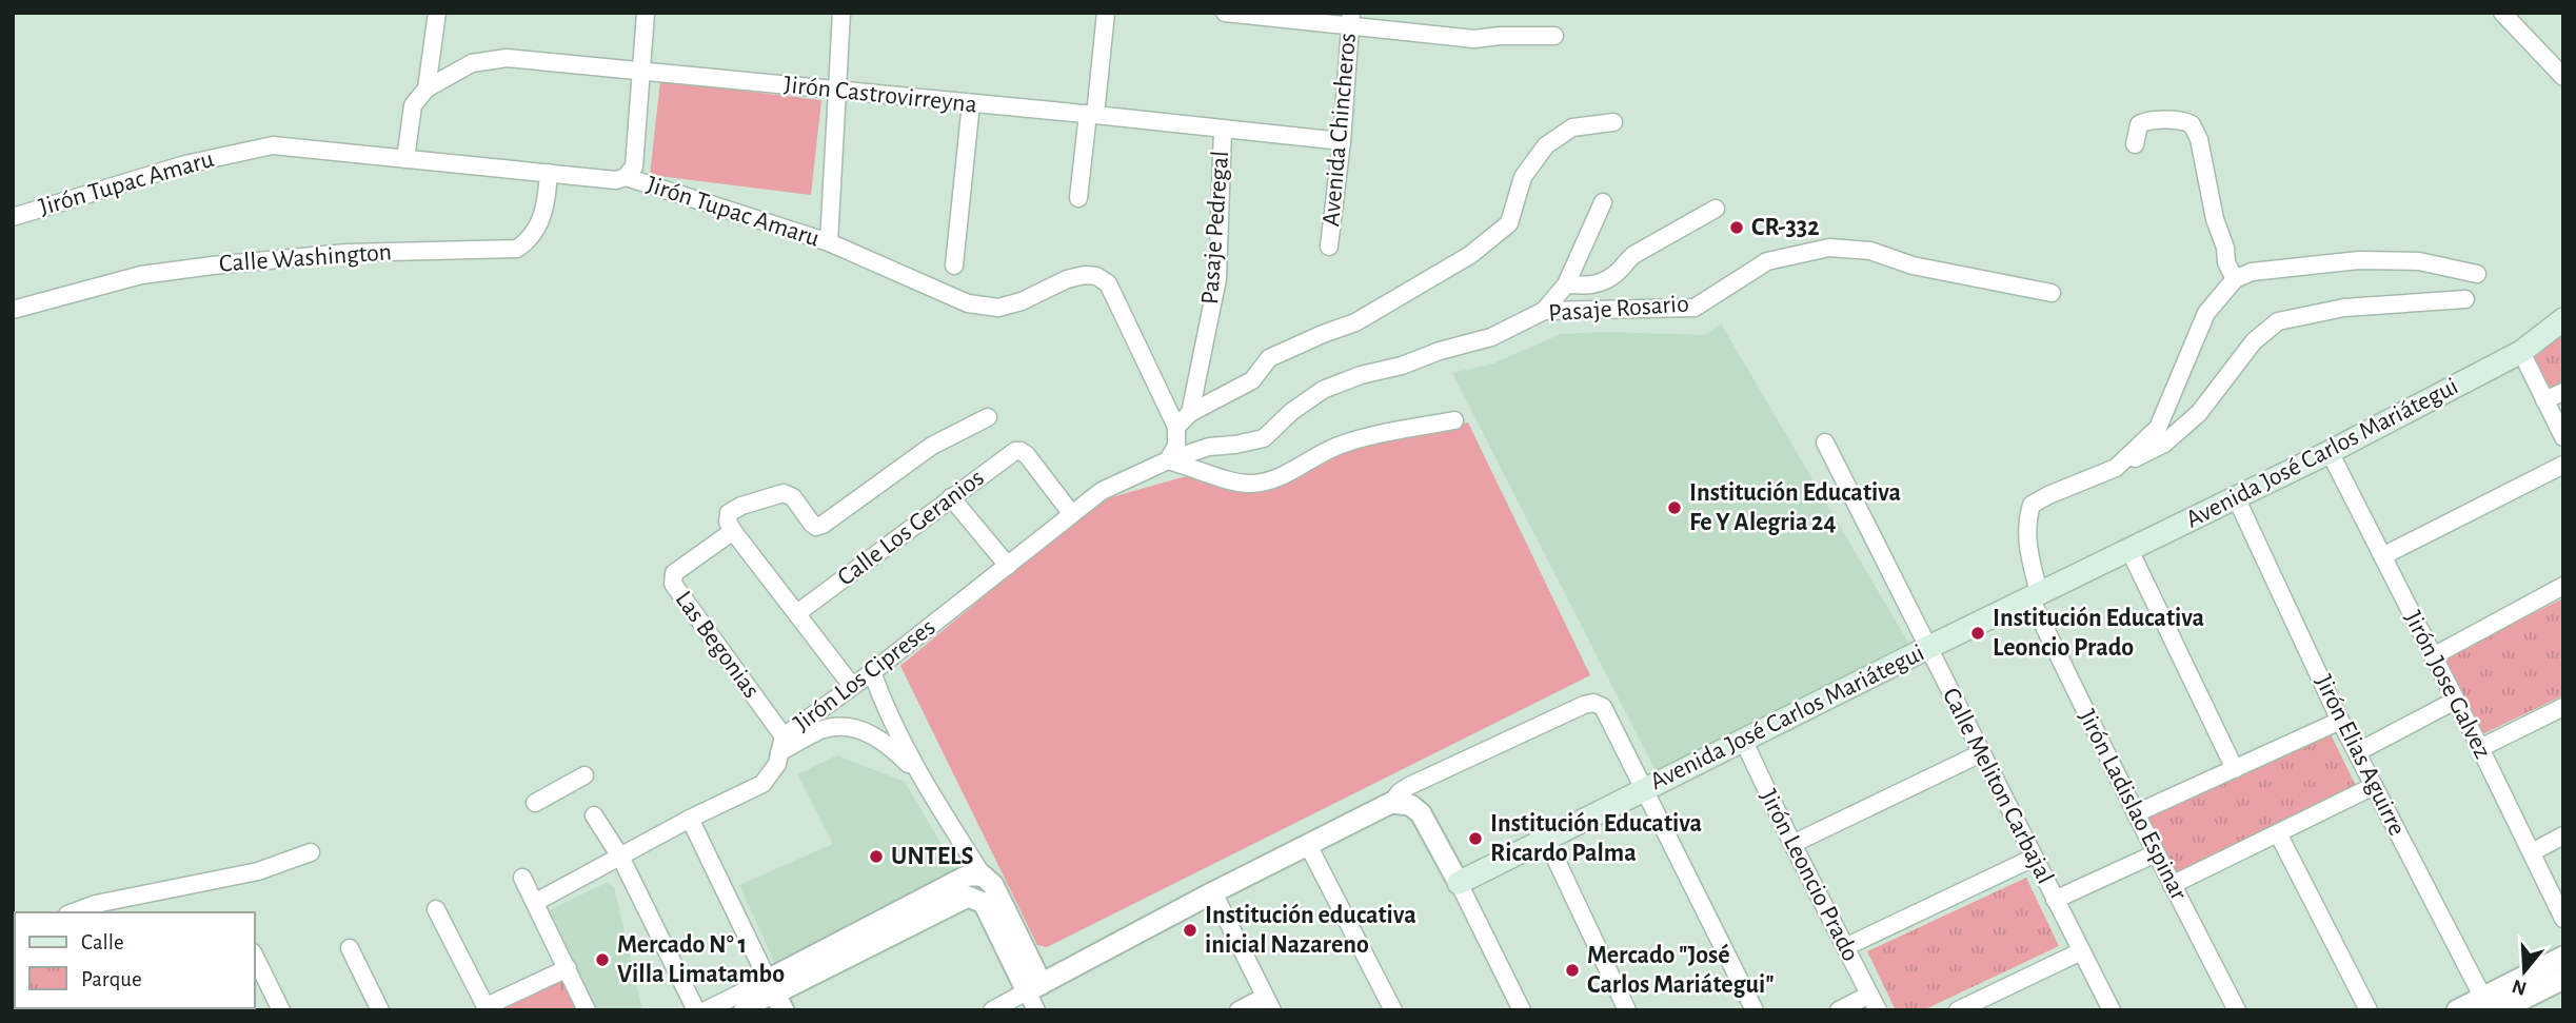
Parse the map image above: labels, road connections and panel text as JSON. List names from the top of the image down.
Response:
{
  "streets": {
    "main road": ["Avenida José Carlos Mariátegui"],
    "street": [
      "Jirón Castrovirreyna",
      "Avenida Chincheros",
      "Jirón Tupac Amaru",
      "Pasaje Pedregal",
      "Calle Washington",
      "Pasaje Rosario",
      "Calle Los Geranios",
      "Las Begonias",
      "Jirón Los Cipreses",
      "Jirón Jose Galvez",
      "Jirón Elias Aguirre",
      "Calle Meliton Carbajal",
      "Jirón Ladislao Espinar",
      "Jirón Leoncio Prado"
    ]
  },
  "crossings": [
    ["Jirón Castrovirreyna", "Avenida Chincheros"],
    ["Jirón Castrovirreyna", "Pasaje Pedregal"],
    ["Jirón Tupac Amaru", "Calle Washington"],
    ["Pasaje Rosario", "Jirón Los Cipreses"],
    ["Avenida José Carlos Mariátegui", "Jirón Jose Galvez"],
    ["Avenida José Carlos Mariátegui", "Jirón Elias Aguirre"],
    ["Avenida José Carlos Mariátegui", "Calle Meliton Carbajal"],
    ["Avenida José Carlos Mariátegui", "Jirón Ladislao Espinar"],
    ["Avenida José Carlos Mariátegui", "Jirón Leoncio Prado"],
    ["Calle Los Geranios", "Jirón Los Cipreses"],
    ["Las Begonias", "Jirón Los Cipreses"]
  ],
  "places": [
    "CR-332",
    "Institución Educativa Fe Y Alegria 24",
    "Institución Educativa Leoncio Prado",
    "Institución Educativa Ricardo Palma",
    "UNTELS",
    "Institución educativa inicial Nazareno",
    "Mercado N° 1 Villa Limatambo",
    "Mercado \"José Carlos Mariátegui\""
  ],
  "legend": ["Calle", "Parque"],
  "north": "bottom"
}
